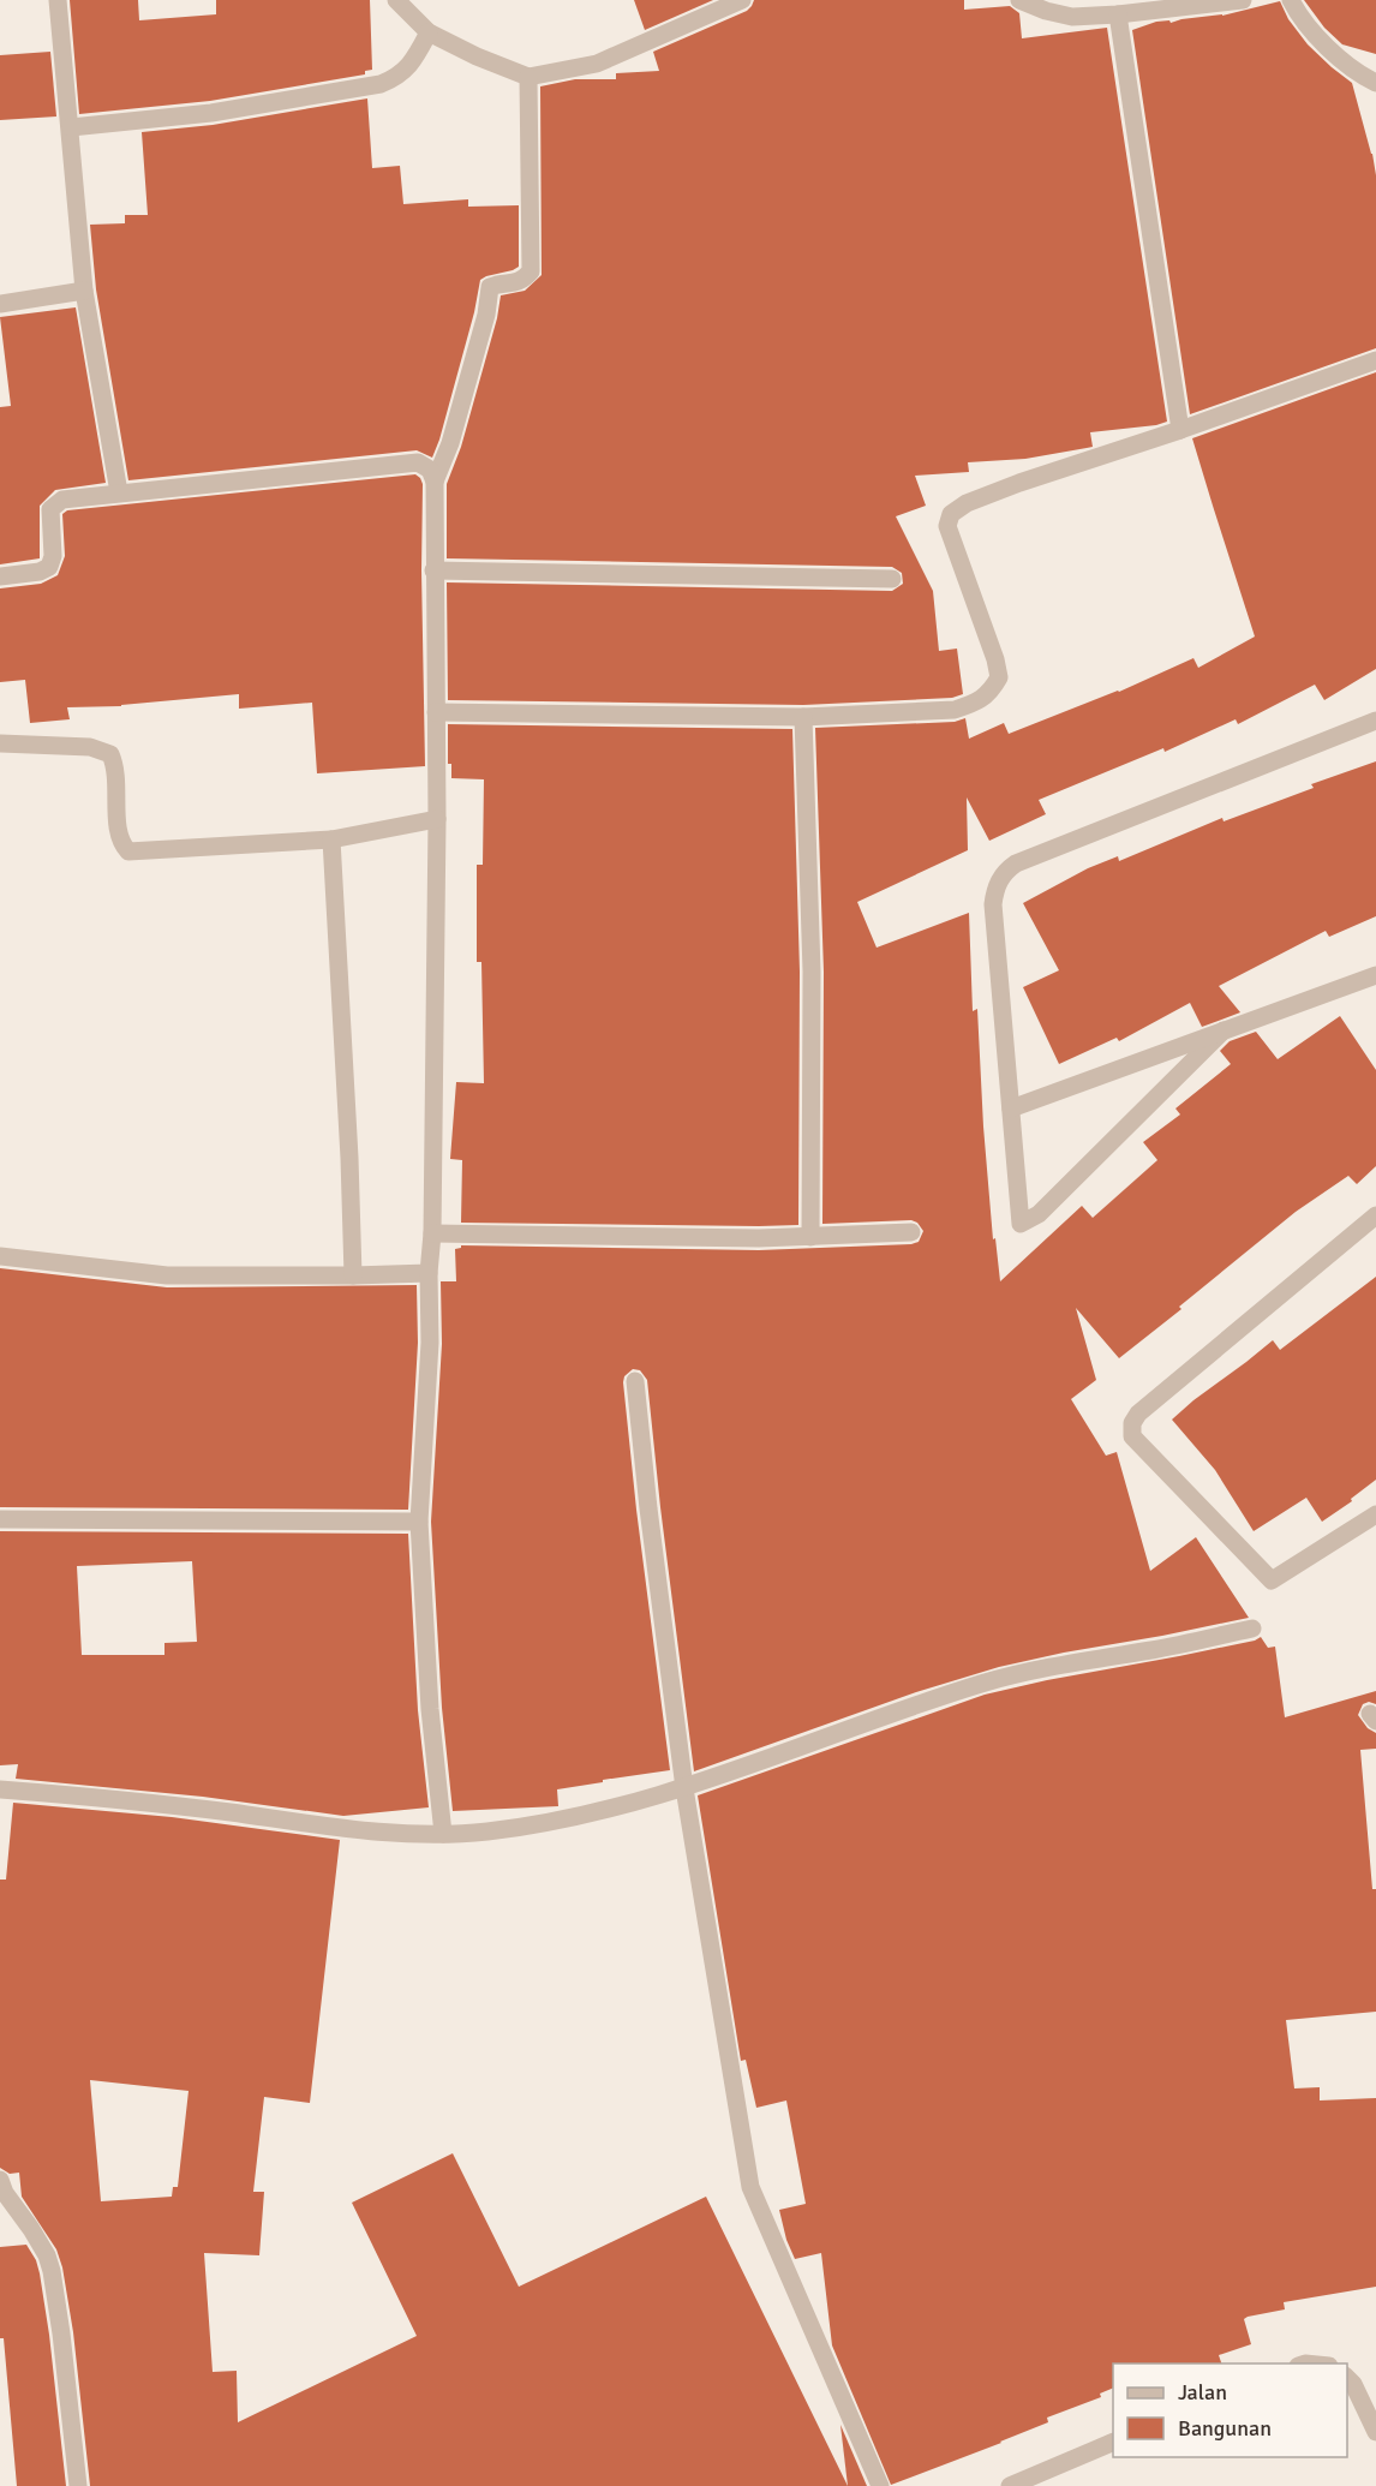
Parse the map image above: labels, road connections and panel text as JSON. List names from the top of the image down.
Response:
{
  "legend": ["Jalan", "Bangunan"]
}
